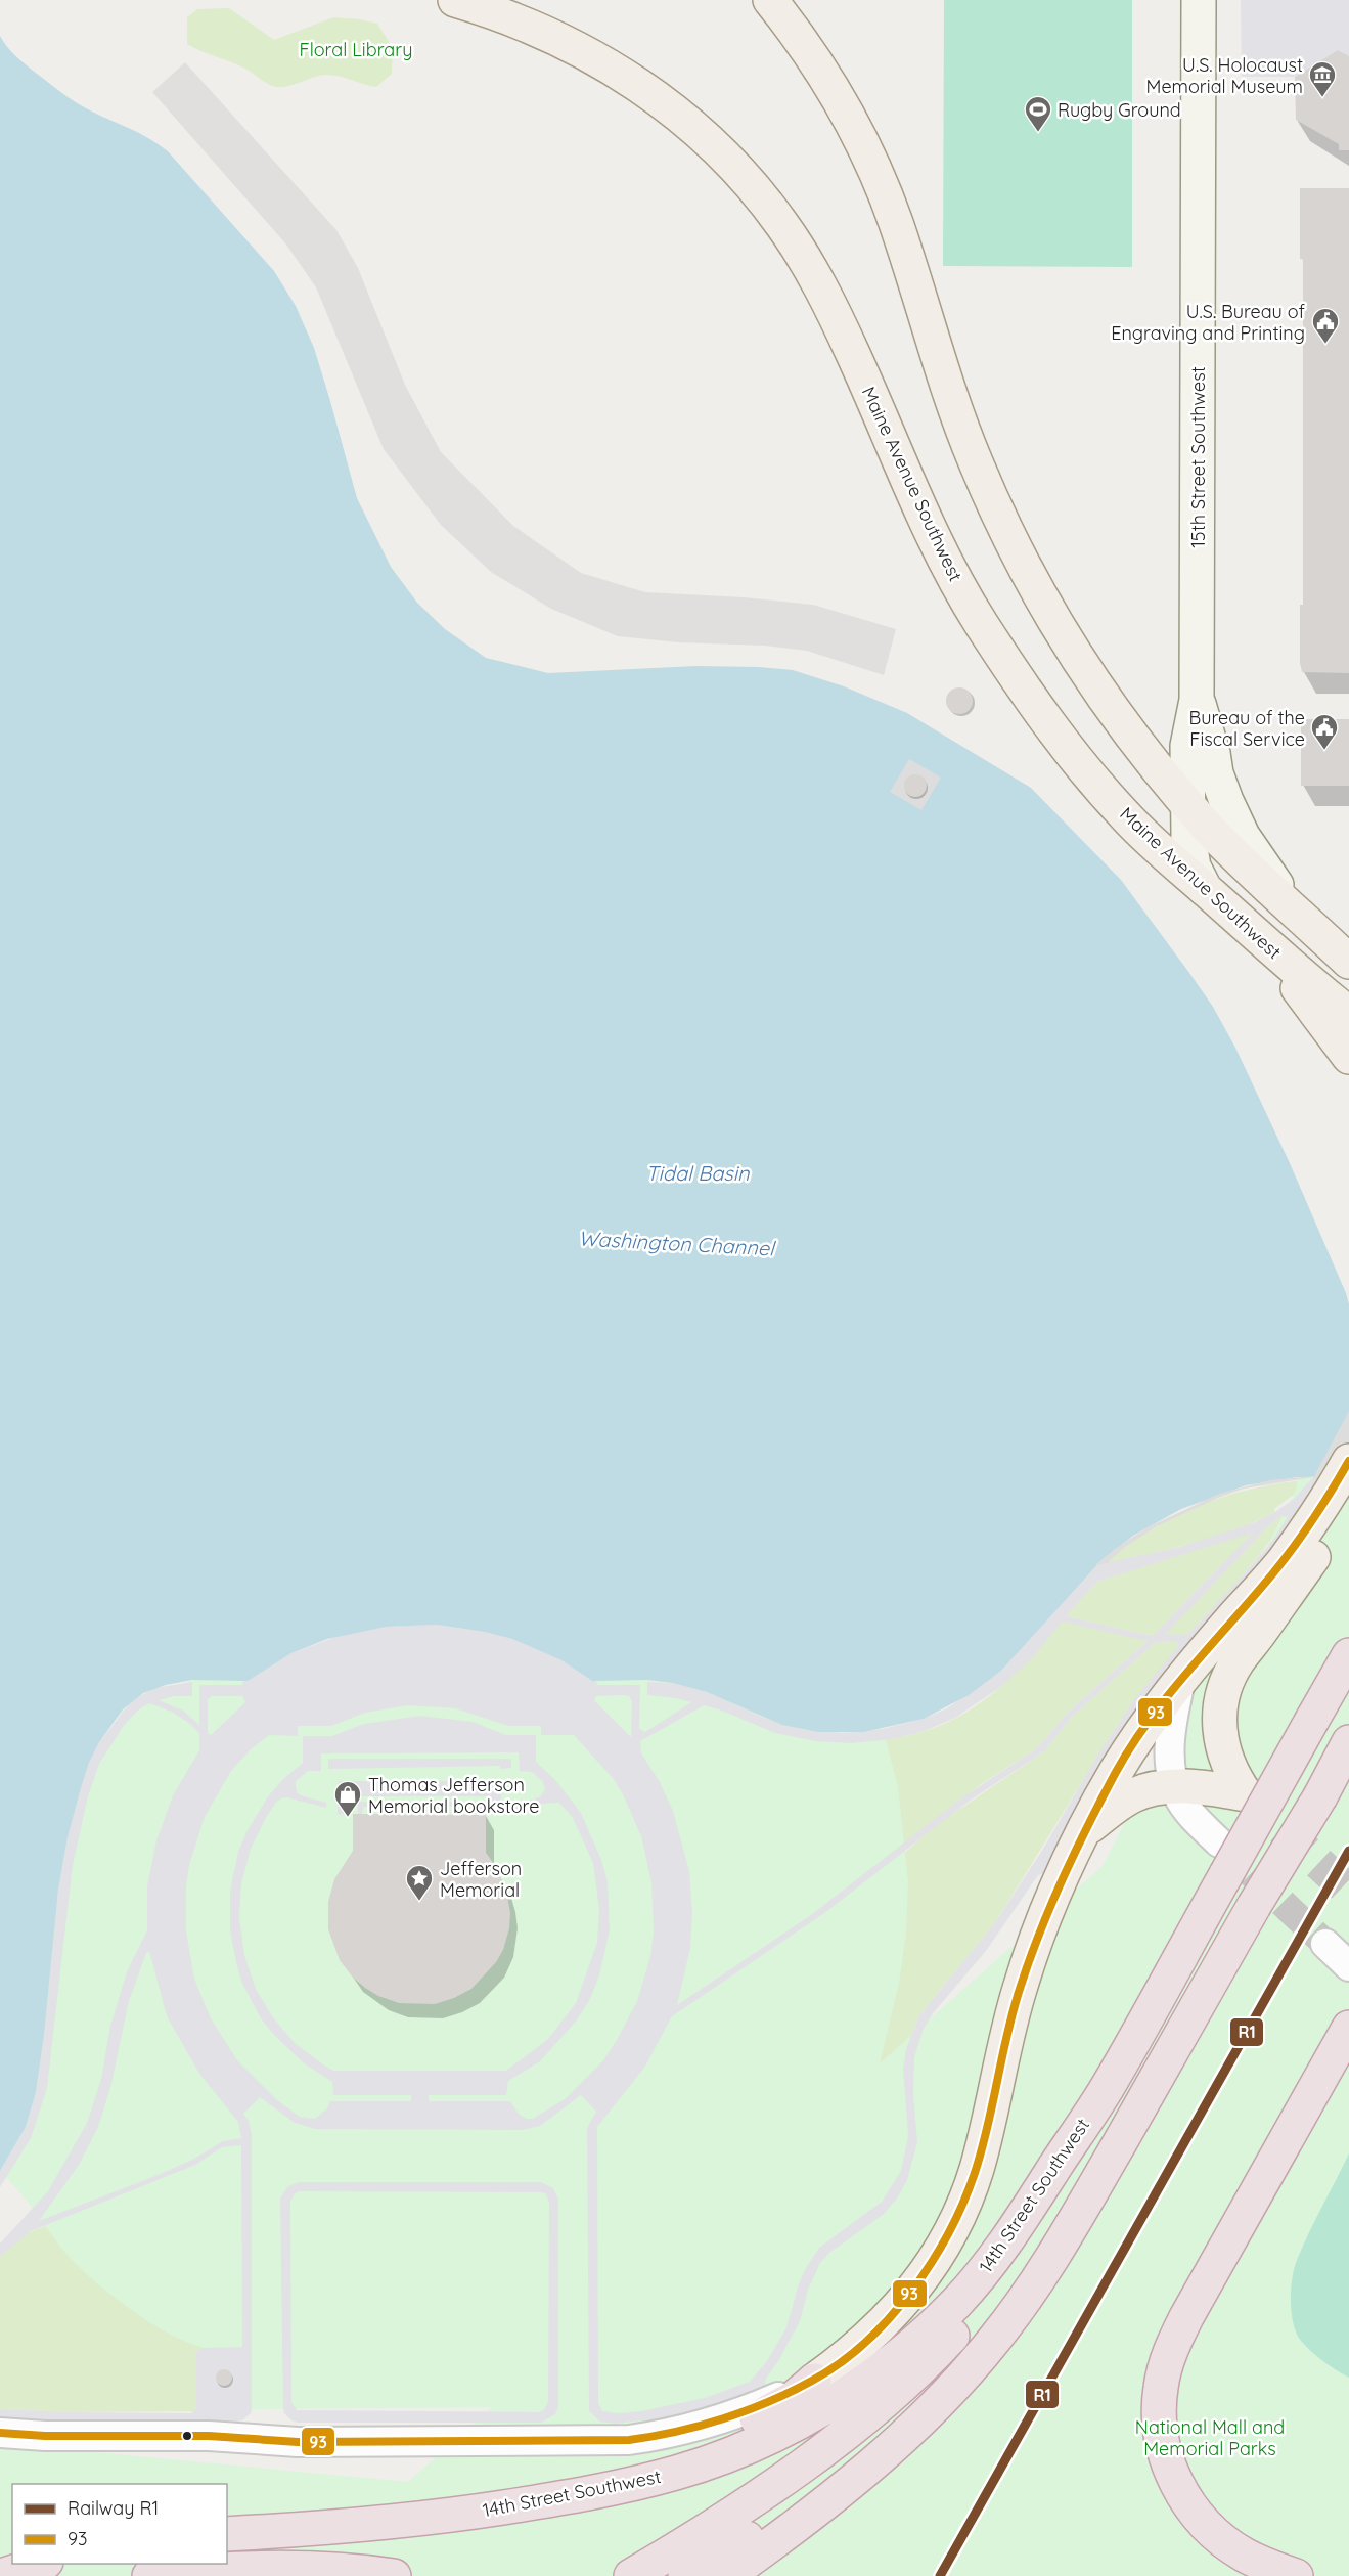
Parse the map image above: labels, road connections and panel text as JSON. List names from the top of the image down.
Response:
{
  "streets": {
    "highway": ["14th Street Southwest"],
    "main road": ["15th Street Southwest", "Maine Avenue Southwest"]
  },
  "crossings": [
    ["15th Street Southwest", "Maine Avenue Southwest"]
  ],
  "water": ["Tidal Basin", "Washington Channel"],
  "parks": ["Floral Library", "National Mall and Memorial Parks"],
  "places": {
    "museum": ["U.S. Holocaust Memorial Museum"],
    "sports": ["Rugby Ground"],
    "public building": ["U.S. Bureau of Engraving and Printing", "Bureau of the Fiscal Service"],
    "shop": ["Thomas Jefferson Memorial bookstore"],
    "place": ["Jefferson Memorial"]
  },
  "lines": ["transit line 93", "rail line R1"],
  "legend": ["Railway R1", "93"]
}
